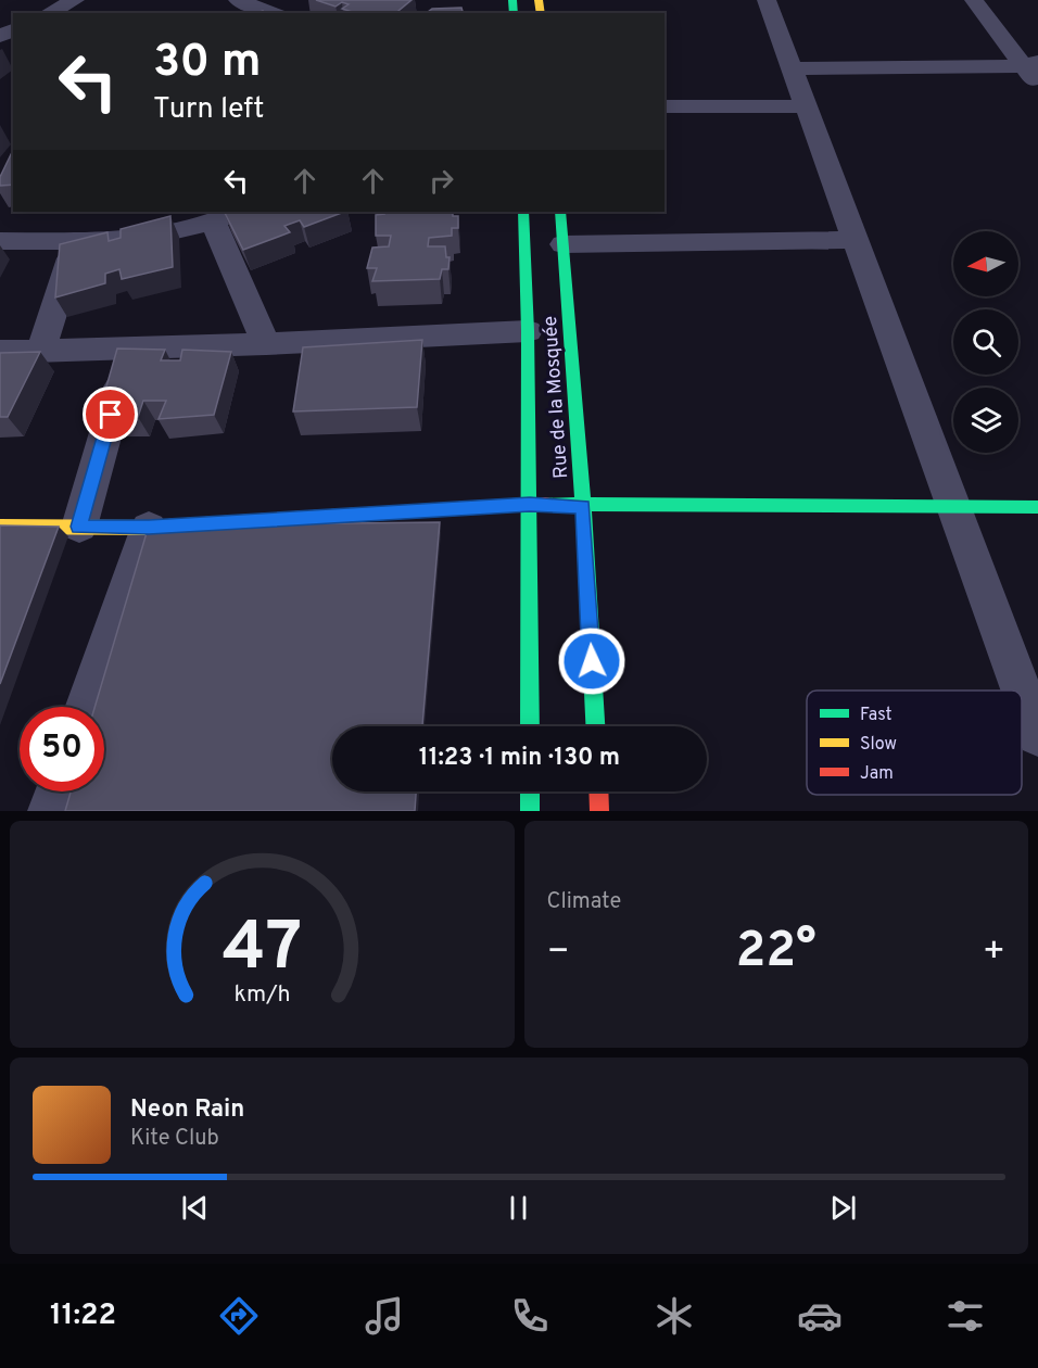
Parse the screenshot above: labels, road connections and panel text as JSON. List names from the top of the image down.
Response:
{
  "streets": {
    "main road": ["Rue de la Mosquée"]
  },
  "legend": ["Fast", "Slow", "Jam"],
  "north": "left",
  "page": {
    "turn": ["30 m", "Turn left"],
    "limit": "50",
    "trip": "11:23 · 1 min · 130 m",
    "tile": "Climate",
    "heat": ["−", "22°", "+"],
    "song": ["Neon Rain", "Kite Club"],
    "tabs": "11:22",
    "gauge": ["47", "km/h"]
  }
}
